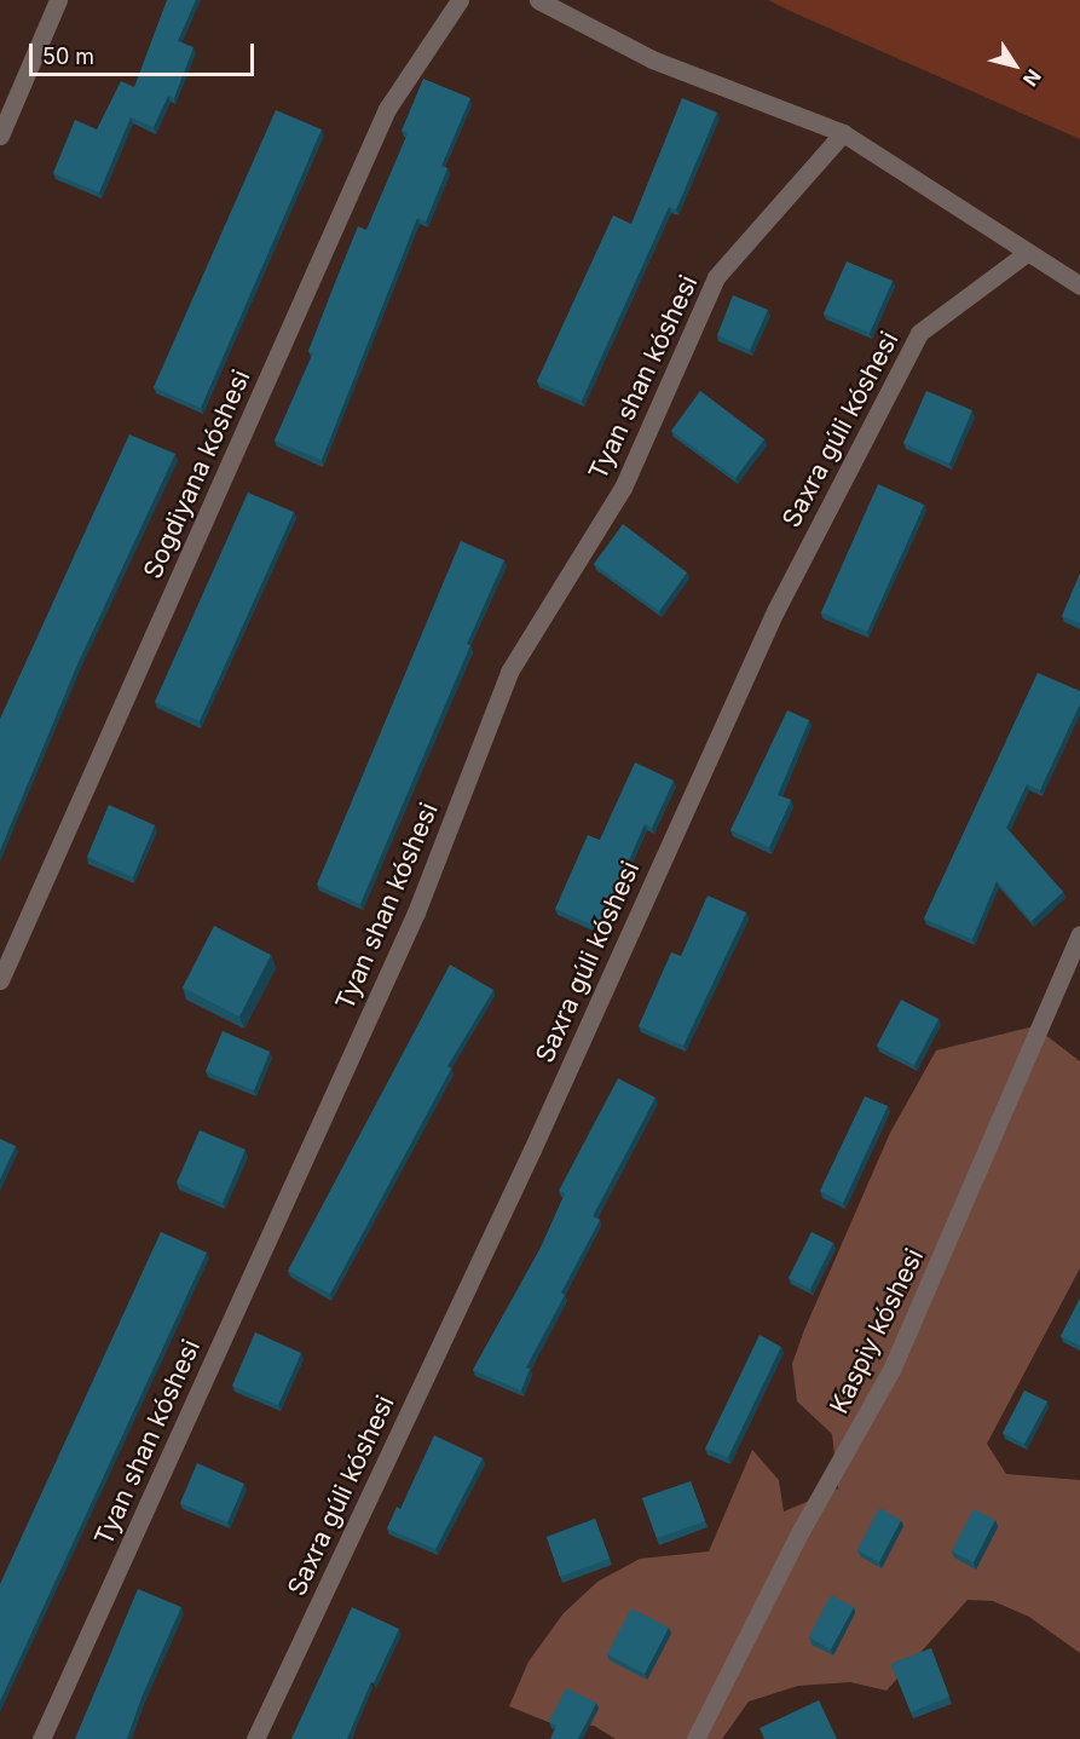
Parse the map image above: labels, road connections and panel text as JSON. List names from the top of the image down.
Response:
{
  "streets": {
    "street": [
      "Tyan shan kóshesi",
      "Saxra gúli kóshesi",
      "Sogdiyana kóshesi",
      "Kaspiy kóshesi"
    ]
  },
  "scale_bar": "50 m",
  "north": "bottom right"
}
